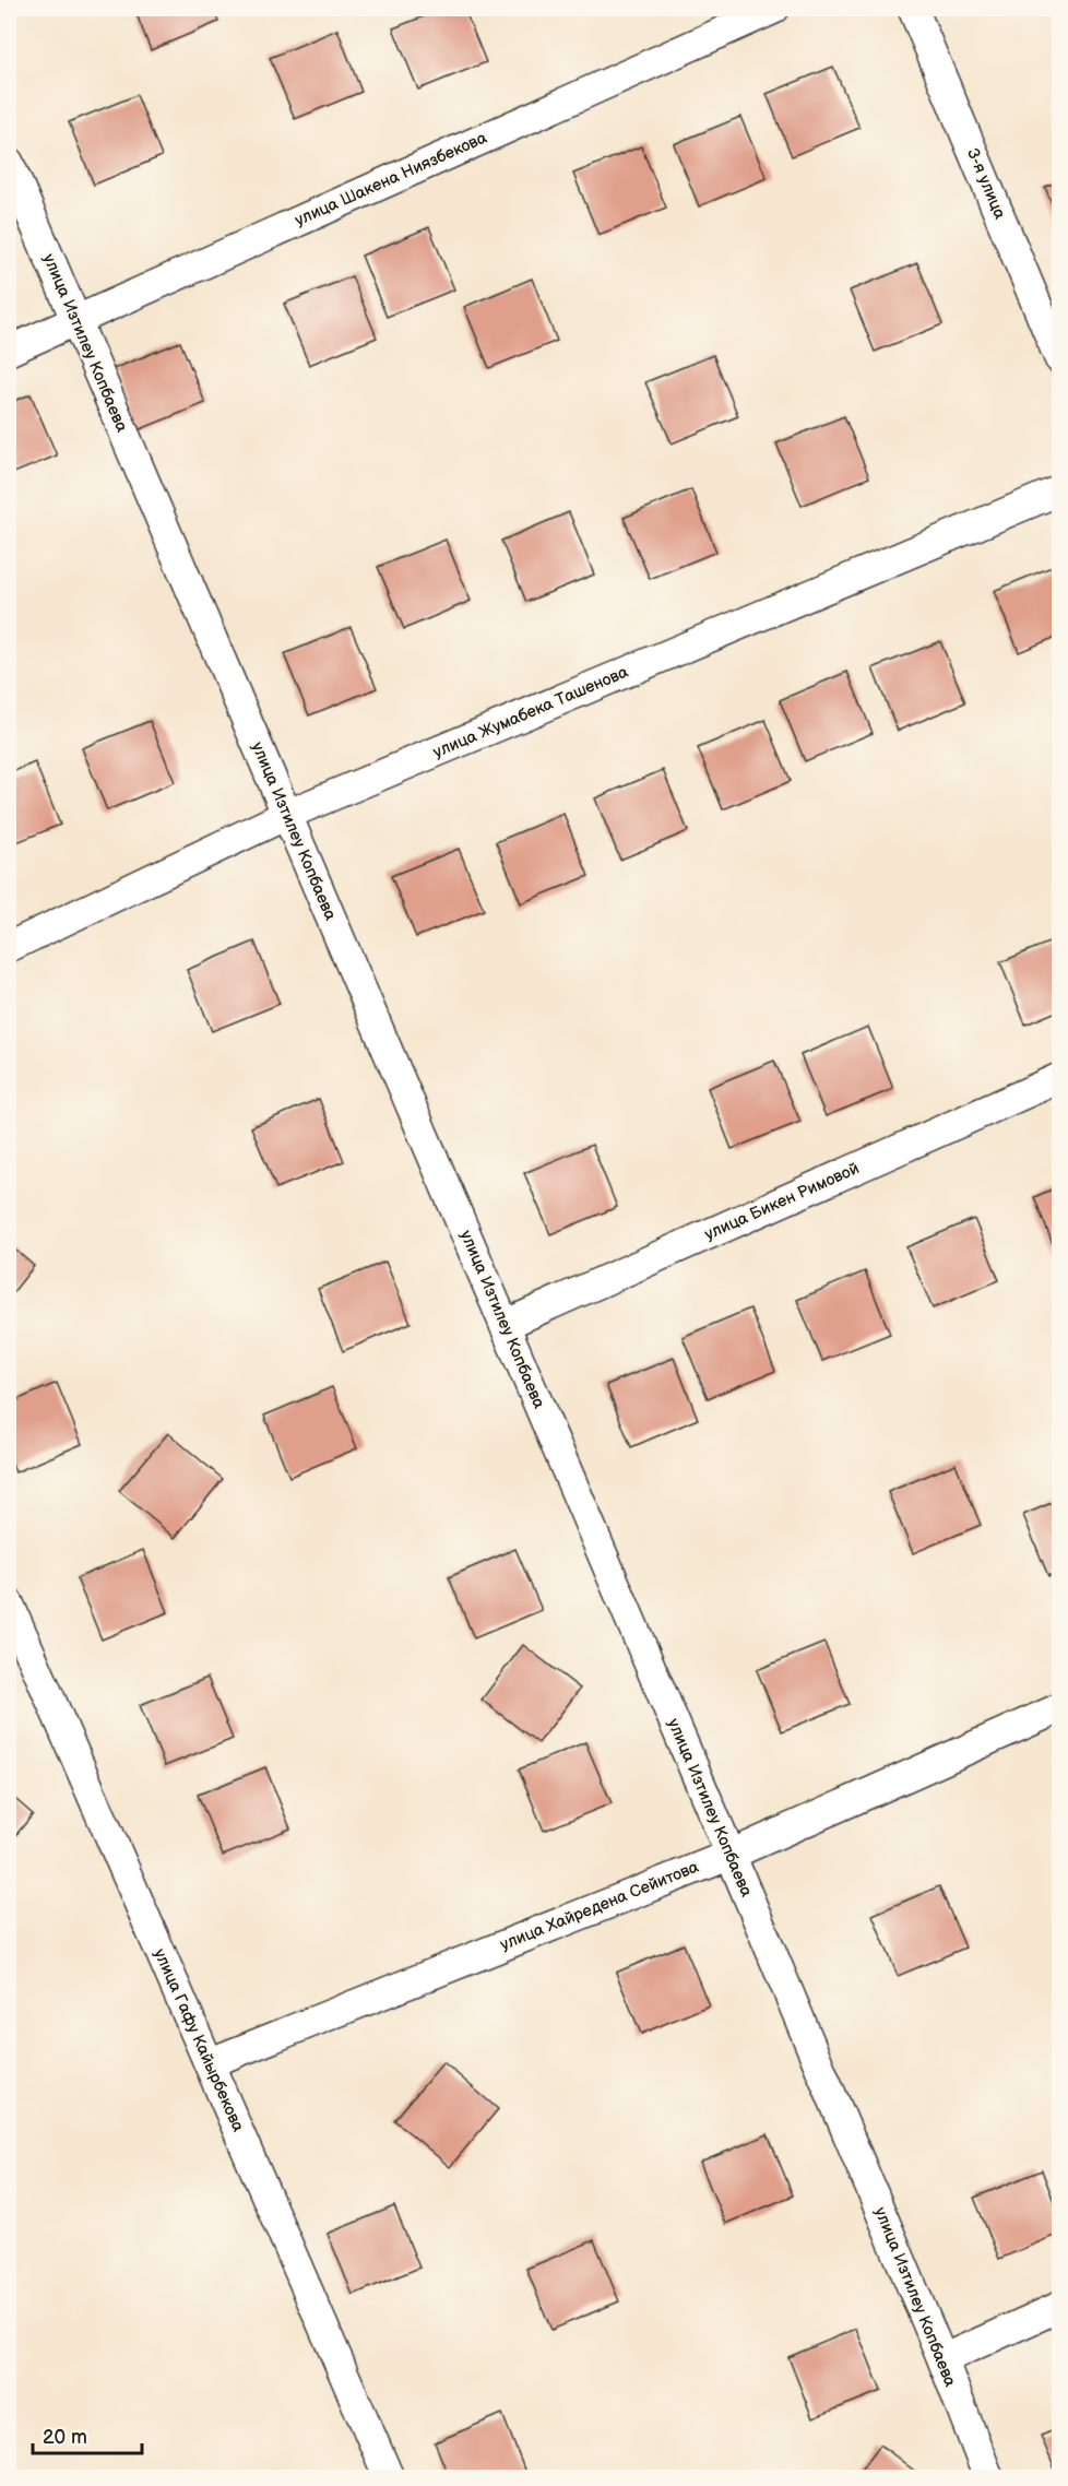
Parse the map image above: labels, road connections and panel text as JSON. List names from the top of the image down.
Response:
{
  "streets": {
    "street": [
      "улица Шакена Ниязбекова",
      "3-я улица",
      "улица Изтилеу Копбаева",
      "улица Жумабека Ташенова",
      "улица Бикен Римовой",
      "улица Хайредена Сейитова",
      "улица Гафу Кайырбекова"
    ]
  },
  "crossings": [
    ["улица Шакена Ниязбекова", "улица Изтилеу Копбаева"],
    ["улица Изтилеу Копбаева", "улица Жумабека Ташенова"],
    ["улица Изтилеу Копбаева", "улица Бикен Римовой"],
    ["улица Изтилеу Копбаева", "улица Хайредена Сейитова"],
    ["улица Хайредена Сейитова", "улица Гафу Кайырбекова"]
  ],
  "scale_bar": "20 m"
}
